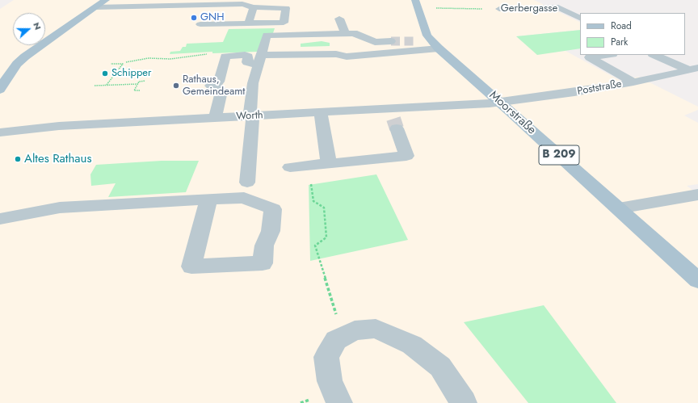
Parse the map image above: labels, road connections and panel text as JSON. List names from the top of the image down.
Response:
{
  "streets": {
    "main road": ["Moorstraße", "B 209"],
    "street": ["Gerbergasse", "Poststraße", "Worth"]
  },
  "crossings": [
    ["Gerbergasse", "Moorstraße"],
    ["Poststraße", "Moorstraße"],
    ["Poststraße", "Worth"],
    ["Moorstraße", "Worth"]
  ],
  "places": [
    "GNH",
    "Schipper",
    "Rathaus, Gemeindeamt",
    "Altes Rathaus"
  ],
  "legend": ["Road", "Park"],
  "north": "right"
}
